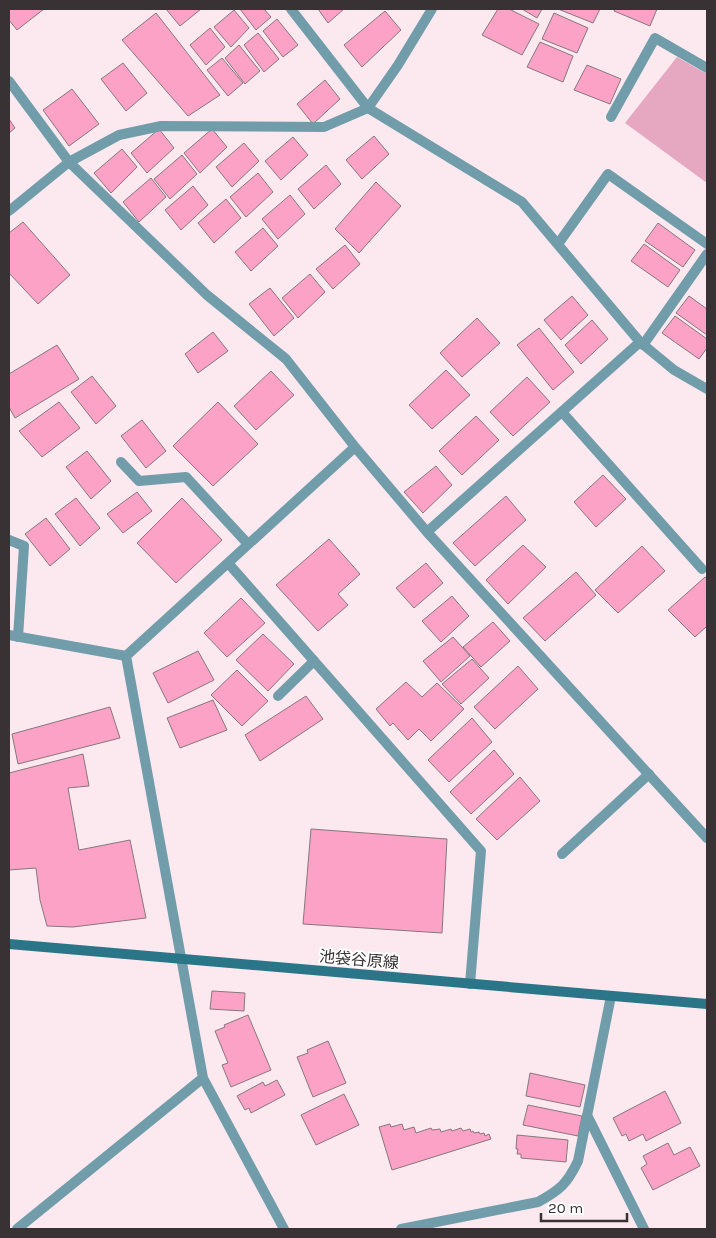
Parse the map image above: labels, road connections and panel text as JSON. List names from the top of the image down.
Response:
{
  "streets": {
    "main road": ["池袋谷原線"]
  },
  "scale_bar": "20 m"
}
